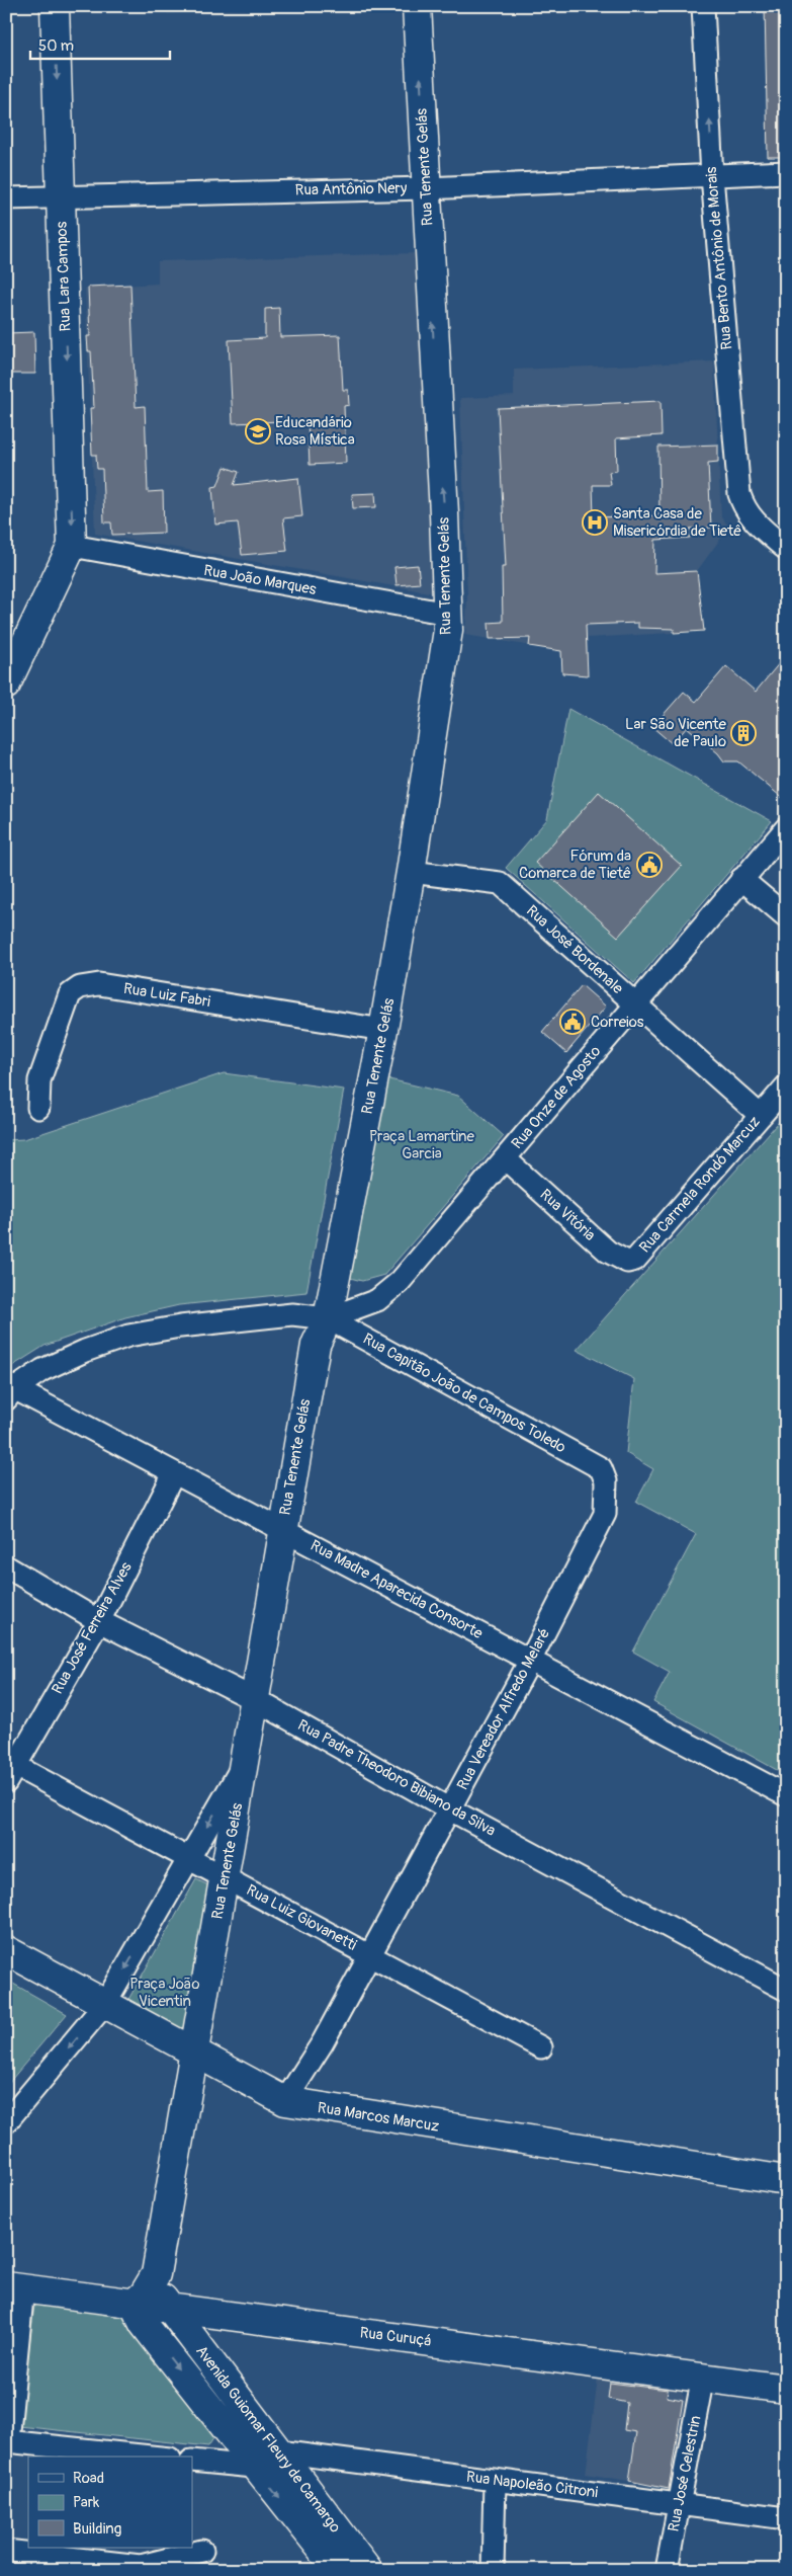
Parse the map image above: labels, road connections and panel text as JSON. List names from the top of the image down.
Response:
{
  "streets": {
    "street": [
      "Rua Tenente Gelás",
      "Rua Antônio Nery",
      "Rua Bento Antônio de Morais",
      "Rua Lara Campos",
      "Rua João Marques",
      "Rua José Bordenale",
      "Rua Luiz Fabri",
      "Rua Onze de Agosto",
      "Rua Carmela Rondó Marcuz",
      "Rua Vitória",
      "Rua Capitão João de Campos Toledo",
      "Rua Madre Aparecida Consorte",
      "Rua José Ferreira Alves",
      "Rua Vereador Alfredo Melaré",
      "Rua Padre Theodoro Bibiano da Silva",
      "Rua Luiz Giovanetti",
      "Rua Marcos Marcuz",
      "Rua Curuçá",
      "Avenida Guiomar Fleury de Camargo",
      "Rua José Celestrin",
      "Rua Napoleão Citroni"
    ]
  },
  "crossings": [
    ["Rua Tenente Gelás", "Rua Antônio Nery"],
    ["Rua Tenente Gelás", "Rua João Marques"],
    ["Rua Tenente Gelás", "Rua José Bordenale"],
    ["Rua Tenente Gelás", "Rua Luiz Fabri"],
    ["Rua Tenente Gelás", "Rua Onze de Agosto"],
    ["Rua Tenente Gelás", "Rua Capitão João de Campos Toledo"],
    ["Rua Tenente Gelás", "Rua Madre Aparecida Consorte"],
    ["Rua Tenente Gelás", "Rua Padre Theodoro Bibiano da Silva"],
    ["Rua Tenente Gelás", "Rua Luiz Giovanetti"],
    ["Rua Tenente Gelás", "Rua Marcos Marcuz"],
    ["Rua Tenente Gelás", "Rua Curuçá"],
    ["Rua Tenente Gelás", "Avenida Guiomar Fleury de Camargo"],
    ["Rua Antônio Nery", "Rua Bento Antônio de Morais"],
    ["Rua Antônio Nery", "Rua Lara Campos"],
    ["Rua Lara Campos", "Rua João Marques"],
    ["Rua José Bordenale", "Rua Onze de Agosto"],
    ["Rua José Bordenale", "Rua Carmela Rondó Marcuz"],
    ["Rua Onze de Agosto", "Rua Vitória"],
    ["Rua Onze de Agosto", "Rua Capitão João de Campos Toledo"],
    ["Rua Carmela Rondó Marcuz", "Rua Vitória"],
    ["Rua Capitão João de Campos Toledo", "Rua Vereador Alfredo Melaré"],
    ["Rua Madre Aparecida Consorte", "Rua José Ferreira Alves"],
    ["Rua Madre Aparecida Consorte", "Rua Vereador Alfredo Melaré"],
    ["Rua José Ferreira Alves", "Rua Padre Theodoro Bibiano da Silva"],
    ["Rua José Ferreira Alves", "Rua Luiz Giovanetti"],
    ["Rua Vereador Alfredo Melaré", "Rua Padre Theodoro Bibiano da Silva"],
    ["Rua Vereador Alfredo Melaré", "Rua Luiz Giovanetti"],
    ["Rua Vereador Alfredo Melaré", "Rua Marcos Marcuz"],
    ["Rua Curuçá", "Avenida Guiomar Fleury de Camargo"],
    ["Rua Curuçá", "Rua José Celestrin"],
    ["Avenida Guiomar Fleury de Camargo", "Rua Napoleão Citroni"],
    ["Rua José Celestrin", "Rua Napoleão Citroni"]
  ],
  "one_way": ["Rua Lara Campos"],
  "parks": ["Praça Lamartine Garcia", "Praça João Vicentin"],
  "places": {
    "school or university": ["Educandário Rosa Mística"],
    "hospital": ["Santa Casa de Misericórdia de Tietê"],
    "building": ["Lar São Vicente de Paulo"],
    "public building": ["Fórum da Comarca de Tietê", "Correios"]
  },
  "legend": ["Road", "Park", "Building"],
  "scale_bar": "50 m"
}
